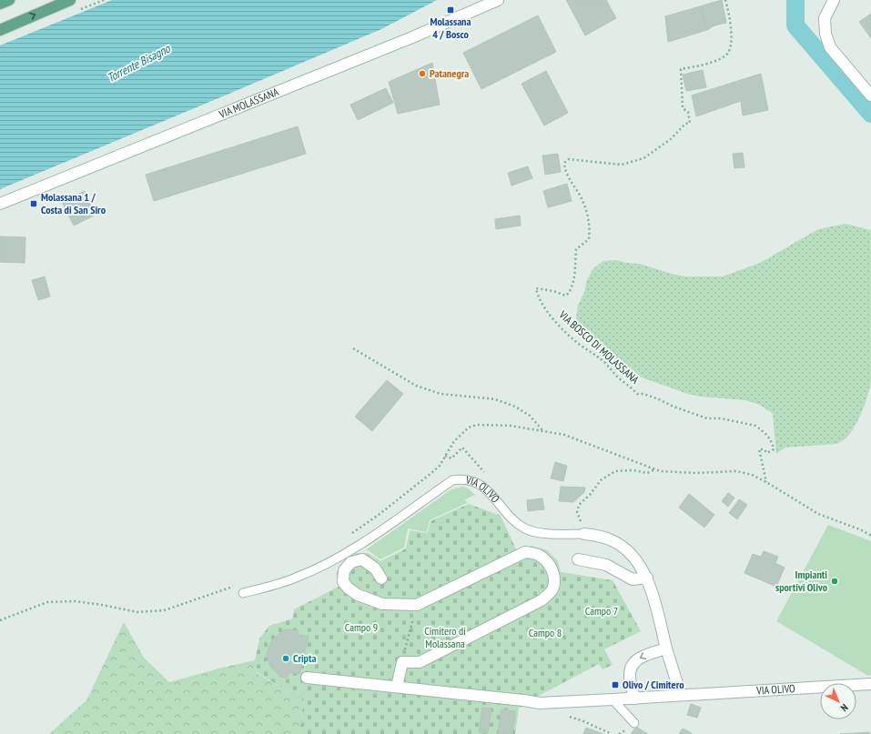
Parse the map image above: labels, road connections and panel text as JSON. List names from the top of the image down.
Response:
{
  "streets": {
    "street": ["VIA MOLASSANA", "VIA OLIVO"],
    "path": ["VIA BOSCO DI MOLASSANA"]
  },
  "water": ["Torrente Bisagno"],
  "parks": [
    "Campo 7",
    "Campo 9",
    "Cimitero di Molassana",
    "Campo 8"
  ],
  "places": {
    "transit": ["Molassana 4 / Bosco", "Molassana 1 / Costa di San Siro", "Olivo / Cimitero"],
    "other": ["Patanegra", "Impianti sportivi Olivo", "Cripta"]
  },
  "north": "bottom right"
}
